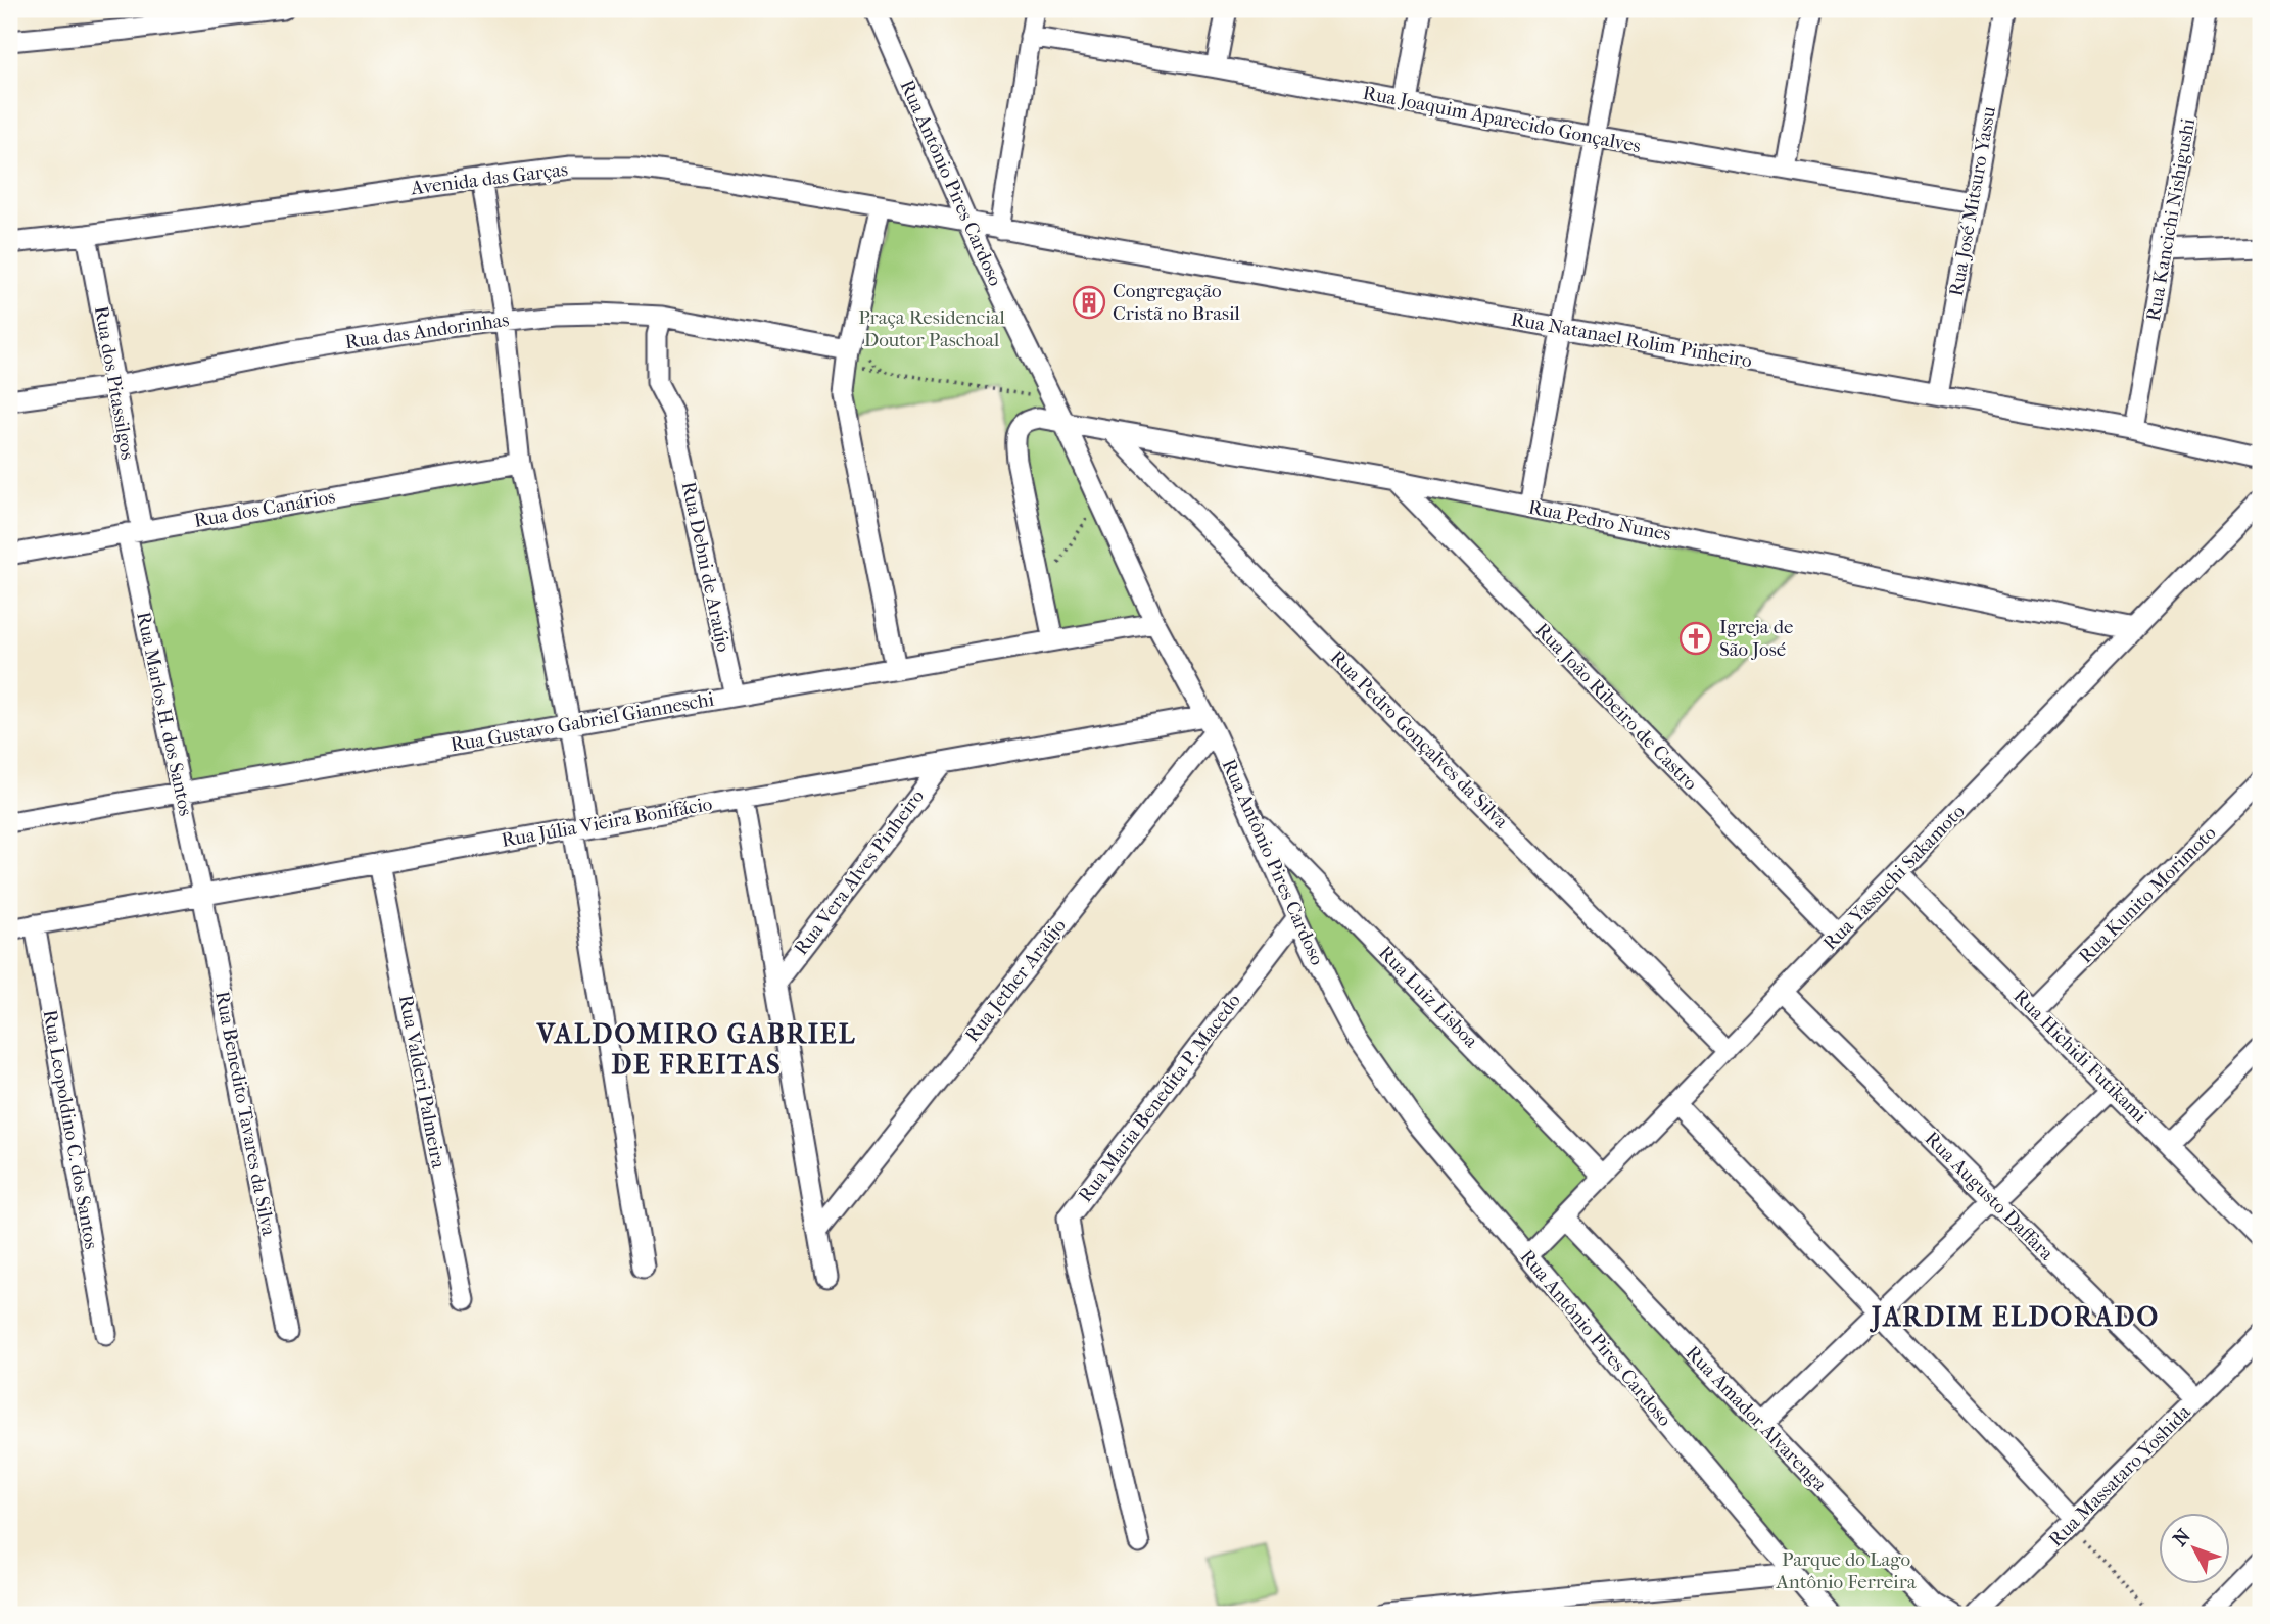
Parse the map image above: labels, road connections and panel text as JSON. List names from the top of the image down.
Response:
{
  "streets": {
    "street": [
      "Rua Joaquim Aparecido Gonçalves",
      "Avenida das Garças",
      "Rua Antônio Pires Cardoso",
      "Rua José Mitsuro Yassu",
      "Rua Kancichi Nishigushi",
      "Rua das Andorinhas",
      "Rua Natanael Rolim Pinheiro",
      "Rua dos Pitassilgos",
      "Rua dos Canários",
      "Rua Pedro Nunes",
      "Rua Debni de Araújo",
      "Rua João Ribeiro de Castro",
      "Rua Marlos H. dos Santos",
      "Rua Gustavo Gabriel Gianneschi",
      "Rua Pedro Gonçalves da Silva",
      "Rua Júlia Vieira Bonifácio",
      "Rua Vera Alves Pinheiro",
      "Rua Yassuchi Sakamoto",
      "Rua Kunito Morimoto",
      "Rua Jether Araújo",
      "Rua Luiz Lisboa",
      "Rua Hichidi Futikami",
      "Rua Valderi Palmeira",
      "Rua Maria Benedita P. Macedo",
      "Rua Benedito Tavares da Silva",
      "Rua Leopoldino C. dos Santos",
      "Rua Augusto Daffara",
      "Rua Amador Alvarenga",
      "Rua Massataro Yoshida"
    ]
  },
  "crossings": [
    ["Rua Joaquim Aparecido Gonçalves", "Rua José Mitsuro Yassu"],
    ["Avenida das Garças", "Rua Antônio Pires Cardoso"],
    ["Avenida das Garças", "Rua Natanael Rolim Pinheiro"],
    ["Avenida das Garças", "Rua dos Pitassilgos"],
    ["Rua Antônio Pires Cardoso", "Rua Natanael Rolim Pinheiro"],
    ["Rua Antônio Pires Cardoso", "Rua Pedro Nunes"],
    ["Rua Antônio Pires Cardoso", "Rua Gustavo Gabriel Gianneschi"],
    ["Rua Antônio Pires Cardoso", "Rua Júlia Vieira Bonifácio"],
    ["Rua Antônio Pires Cardoso", "Rua Yassuchi Sakamoto"],
    ["Rua Antônio Pires Cardoso", "Rua Jether Araújo"],
    ["Rua Antônio Pires Cardoso", "Rua Luiz Lisboa"],
    ["Rua Antônio Pires Cardoso", "Rua Maria Benedita P. Macedo"],
    ["Rua José Mitsuro Yassu", "Rua Natanael Rolim Pinheiro"],
    ["Rua Kancichi Nishigushi", "Rua Natanael Rolim Pinheiro"],
    ["Rua das Andorinhas", "Rua dos Pitassilgos"],
    ["Rua das Andorinhas", "Rua Debni de Araújo"],
    ["Rua dos Pitassilgos", "Rua dos Canários"],
    ["Rua dos Pitassilgos", "Rua Marlos H. dos Santos"],
    ["Rua dos Canários", "Rua Marlos H. dos Santos"],
    ["Rua Pedro Nunes", "Rua João Ribeiro de Castro"],
    ["Rua Pedro Nunes", "Rua Pedro Gonçalves da Silva"],
    ["Rua Pedro Nunes", "Rua Yassuchi Sakamoto"],
    ["Rua Debni de Araújo", "Rua Gustavo Gabriel Gianneschi"],
    ["Rua João Ribeiro de Castro", "Rua Yassuchi Sakamoto"],
    ["Rua Marlos H. dos Santos", "Rua Gustavo Gabriel Gianneschi"],
    ["Rua Marlos H. dos Santos", "Rua Júlia Vieira Bonifácio"],
    ["Rua Marlos H. dos Santos", "Rua Benedito Tavares da Silva"],
    ["Rua Pedro Gonçalves da Silva", "Rua Yassuchi Sakamoto"],
    ["Rua Júlia Vieira Bonifácio", "Rua Vera Alves Pinheiro"],
    ["Rua Júlia Vieira Bonifácio", "Rua Jether Araújo"],
    ["Rua Júlia Vieira Bonifácio", "Rua Valderi Palmeira"],
    ["Rua Júlia Vieira Bonifácio", "Rua Benedito Tavares da Silva"],
    ["Rua Júlia Vieira Bonifácio", "Rua Leopoldino C. dos Santos"],
    ["Rua Yassuchi Sakamoto", "Rua Luiz Lisboa"],
    ["Rua Yassuchi Sakamoto", "Rua Hichidi Futikami"],
    ["Rua Yassuchi Sakamoto", "Rua Augusto Daffara"],
    ["Rua Yassuchi Sakamoto", "Rua Amador Alvarenga"],
    ["Rua Kunito Morimoto", "Rua Hichidi Futikami"],
    ["Rua Augusto Daffara", "Rua Massataro Yoshida"]
  ],
  "districts": ["VALDOMIRO GABRIEL DE FREITAS", "JARDIM ELDORADO"],
  "parks": ["Praça Residencial Doutor Paschoal", "Parque do Lago Antônio Ferreira"],
  "places": {
    "building": ["Congregação Cristã no Brasil"],
    "church": ["Igreja de São José"]
  },
  "north": "top left"
}
